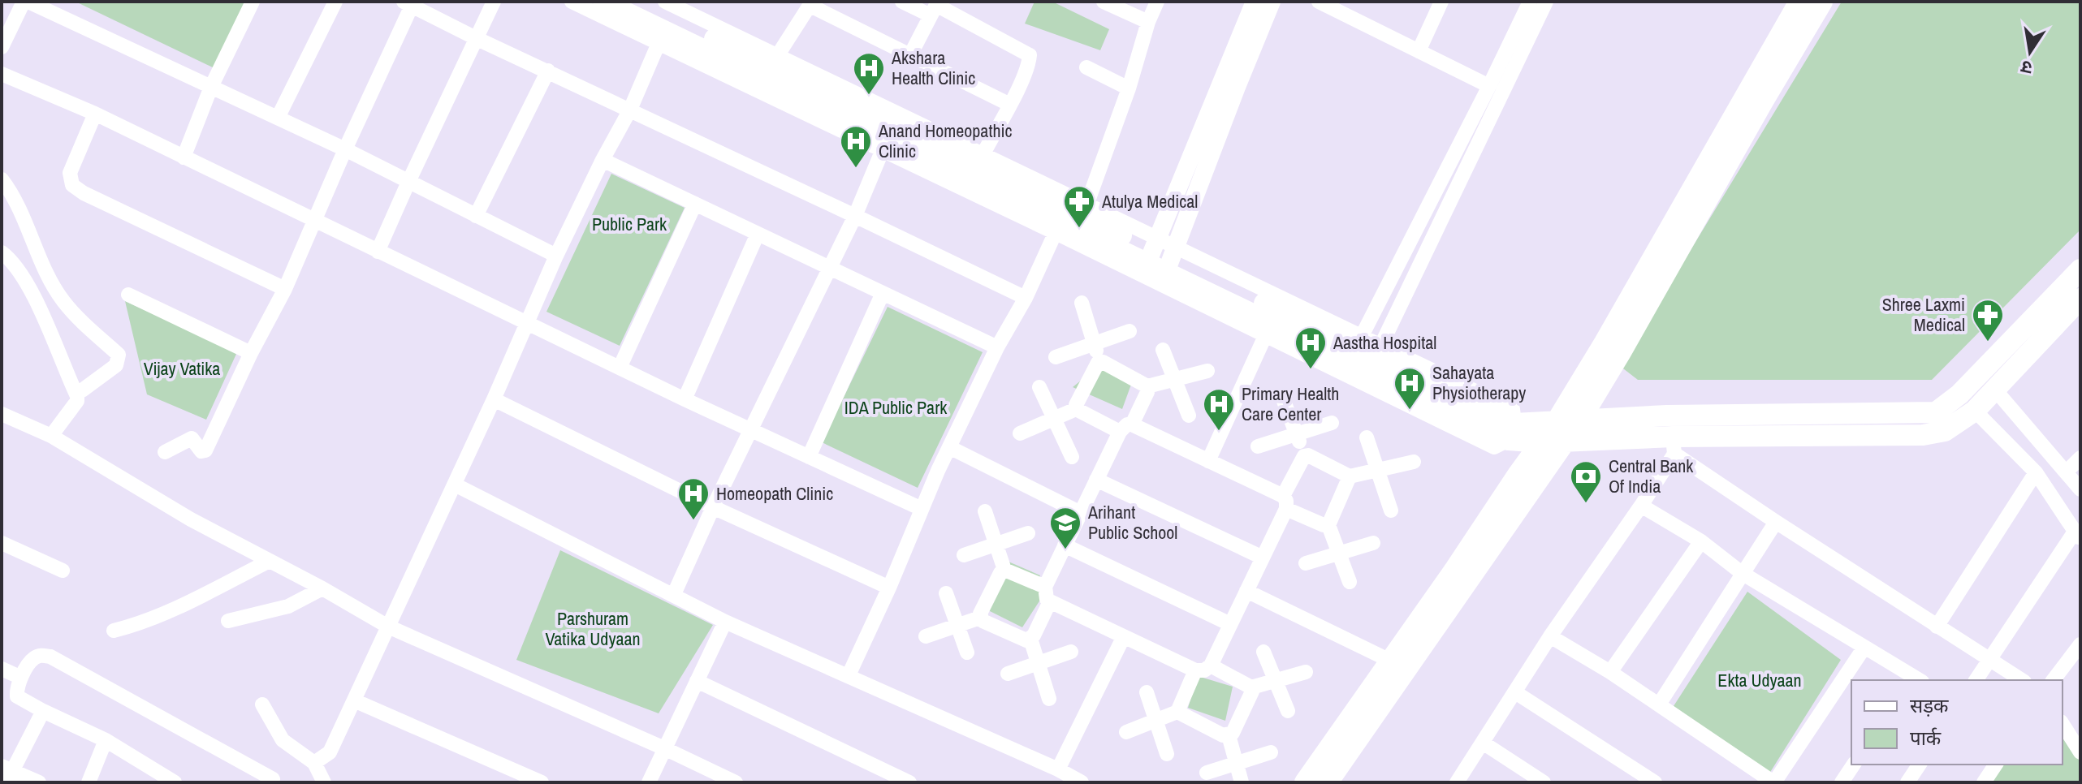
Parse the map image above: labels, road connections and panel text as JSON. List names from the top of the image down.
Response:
{
  "parks": [
    "Public Park",
    "Vijay Vatika",
    "IDA Public Park",
    "Parshuram Vatika Udyaan",
    "Ekta Udyaan"
  ],
  "places": {
    "hospital": [
      "Akshara Health Clinic",
      "Anand Homeopathic Clinic",
      "Aastha Hospital",
      "Sahayata Physiotherapy",
      "Primary Health Care Center",
      "Homeopath Clinic"
    ],
    "pharmacy": ["Atulya Medical", "Shree Laxmi Medical"],
    "bank": ["Central Bank Of India"],
    "school or university": ["Arihant Public School"]
  },
  "legend": ["सड़क", "पार्क"],
  "north": "bottom"
}
